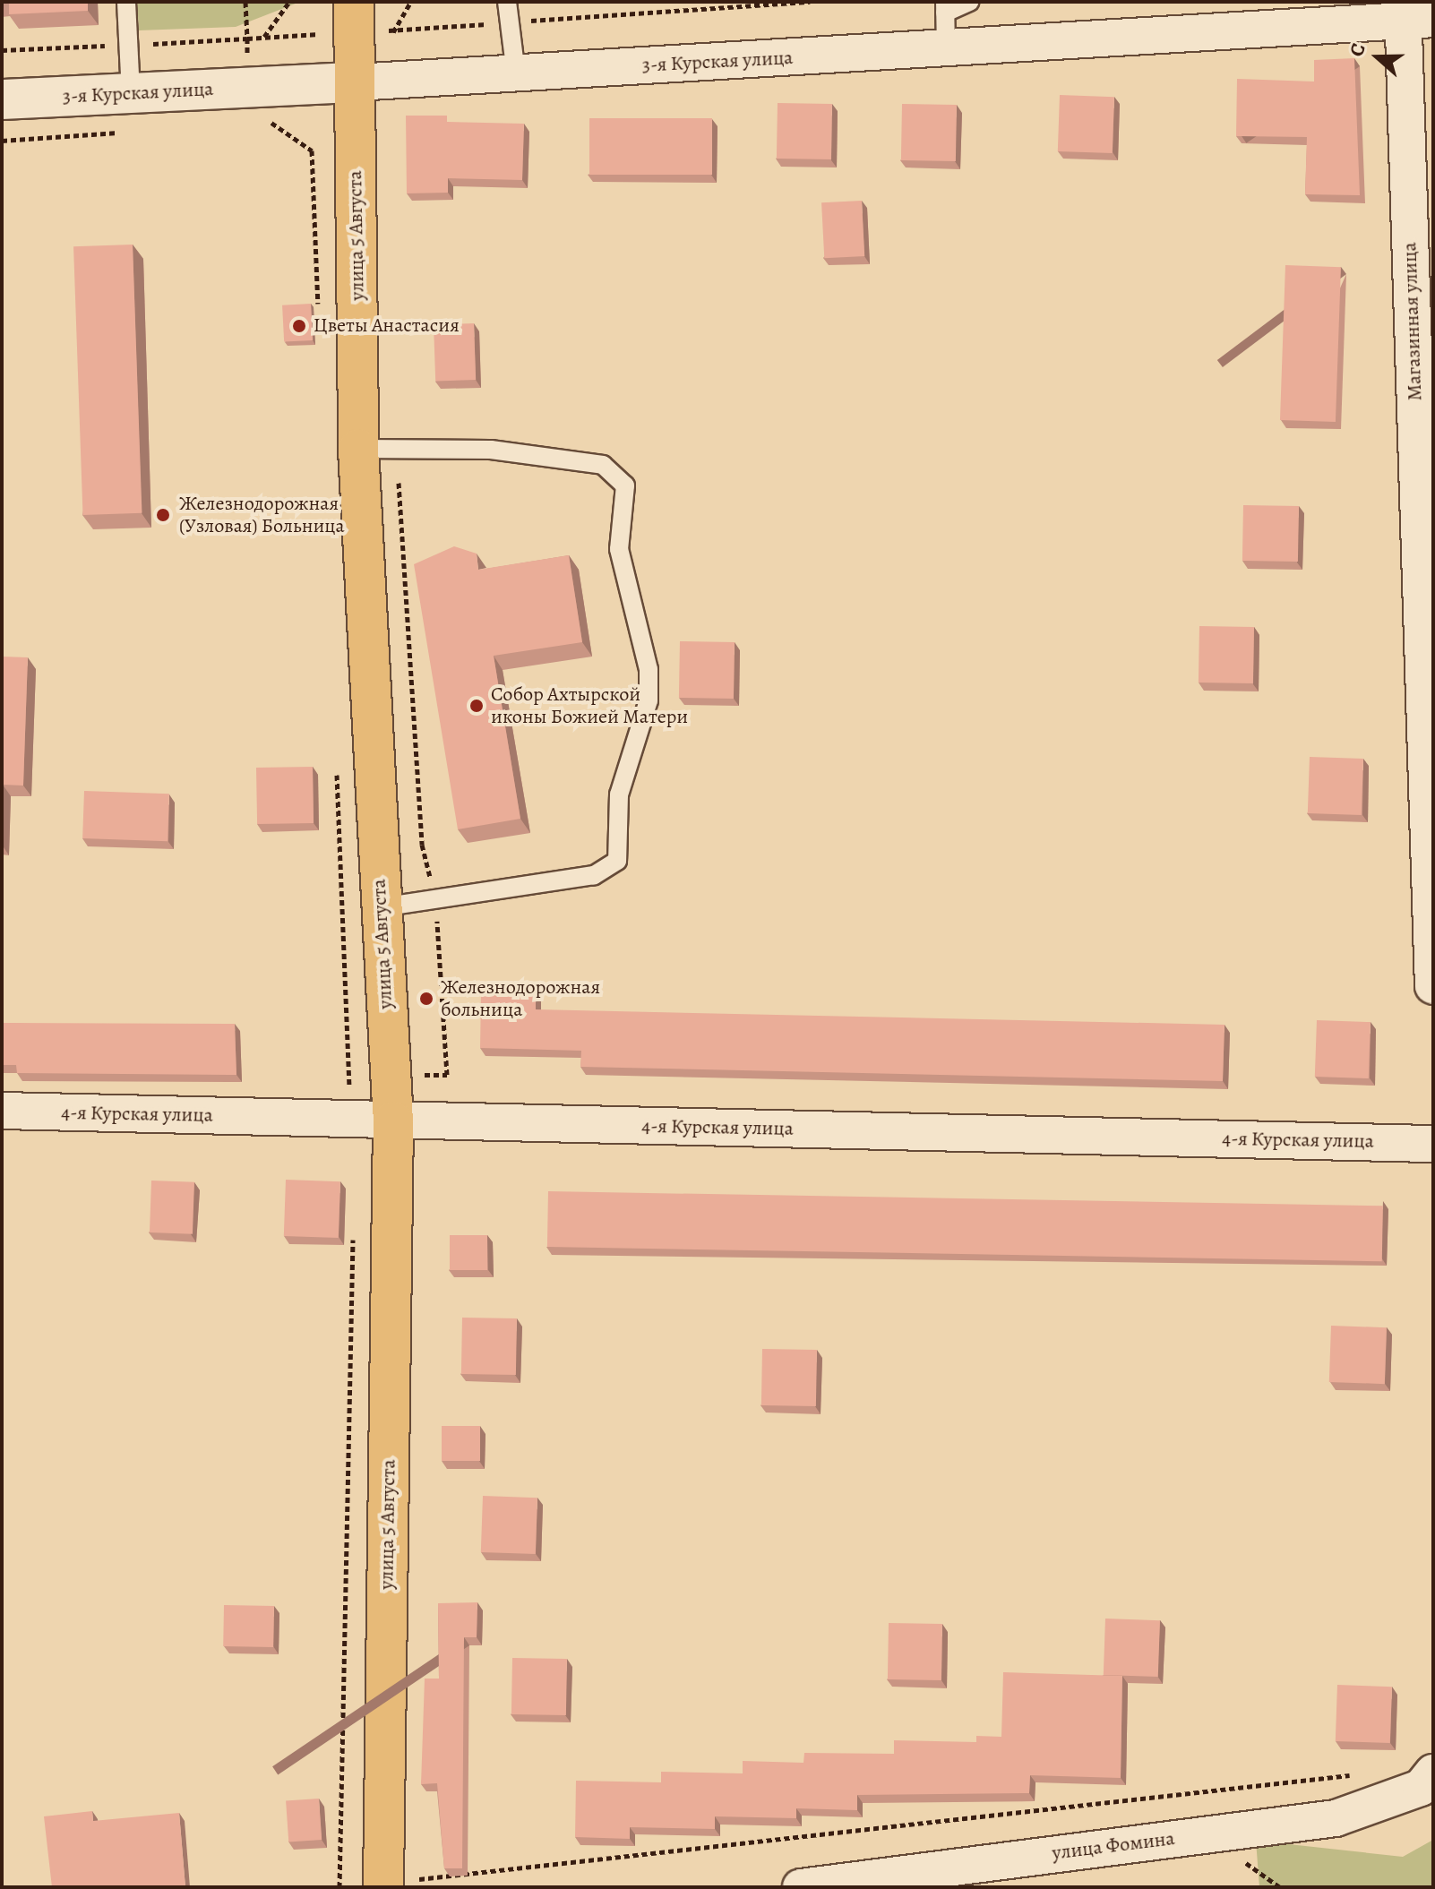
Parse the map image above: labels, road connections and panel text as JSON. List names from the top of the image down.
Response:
{
  "streets": {
    "main road": ["3-я Курская улица", "улица 5 Августа"],
    "street": ["Магазинная улица", "4-я Курская улица", "улица Фомина"]
  },
  "crossings": [
    ["3-я Курская улица", "улица 5 Августа"],
    ["3-я Курская улица", "Магазинная улица"],
    ["улица 5 Августа", "4-я Курская улица"]
  ],
  "places": [
    "Цветы Анастасия",
    "Железнодорожная (Узловая) Больница",
    "Собор Ахтырской иконы Божией Матери",
    "Железнодорожная больница"
  ],
  "north": "left"
}
